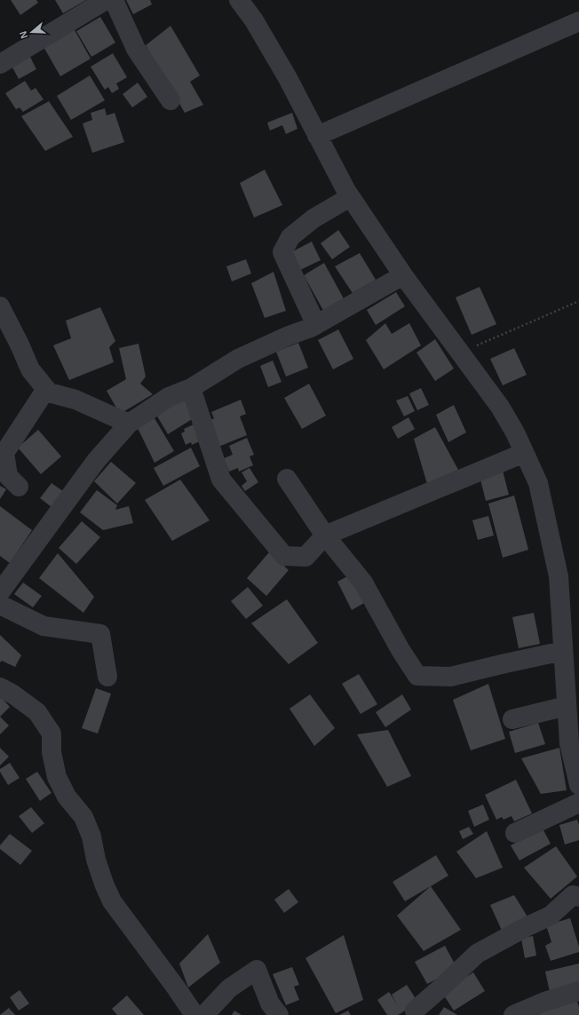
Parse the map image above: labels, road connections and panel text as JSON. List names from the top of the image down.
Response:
{
  "north": "left"
}
